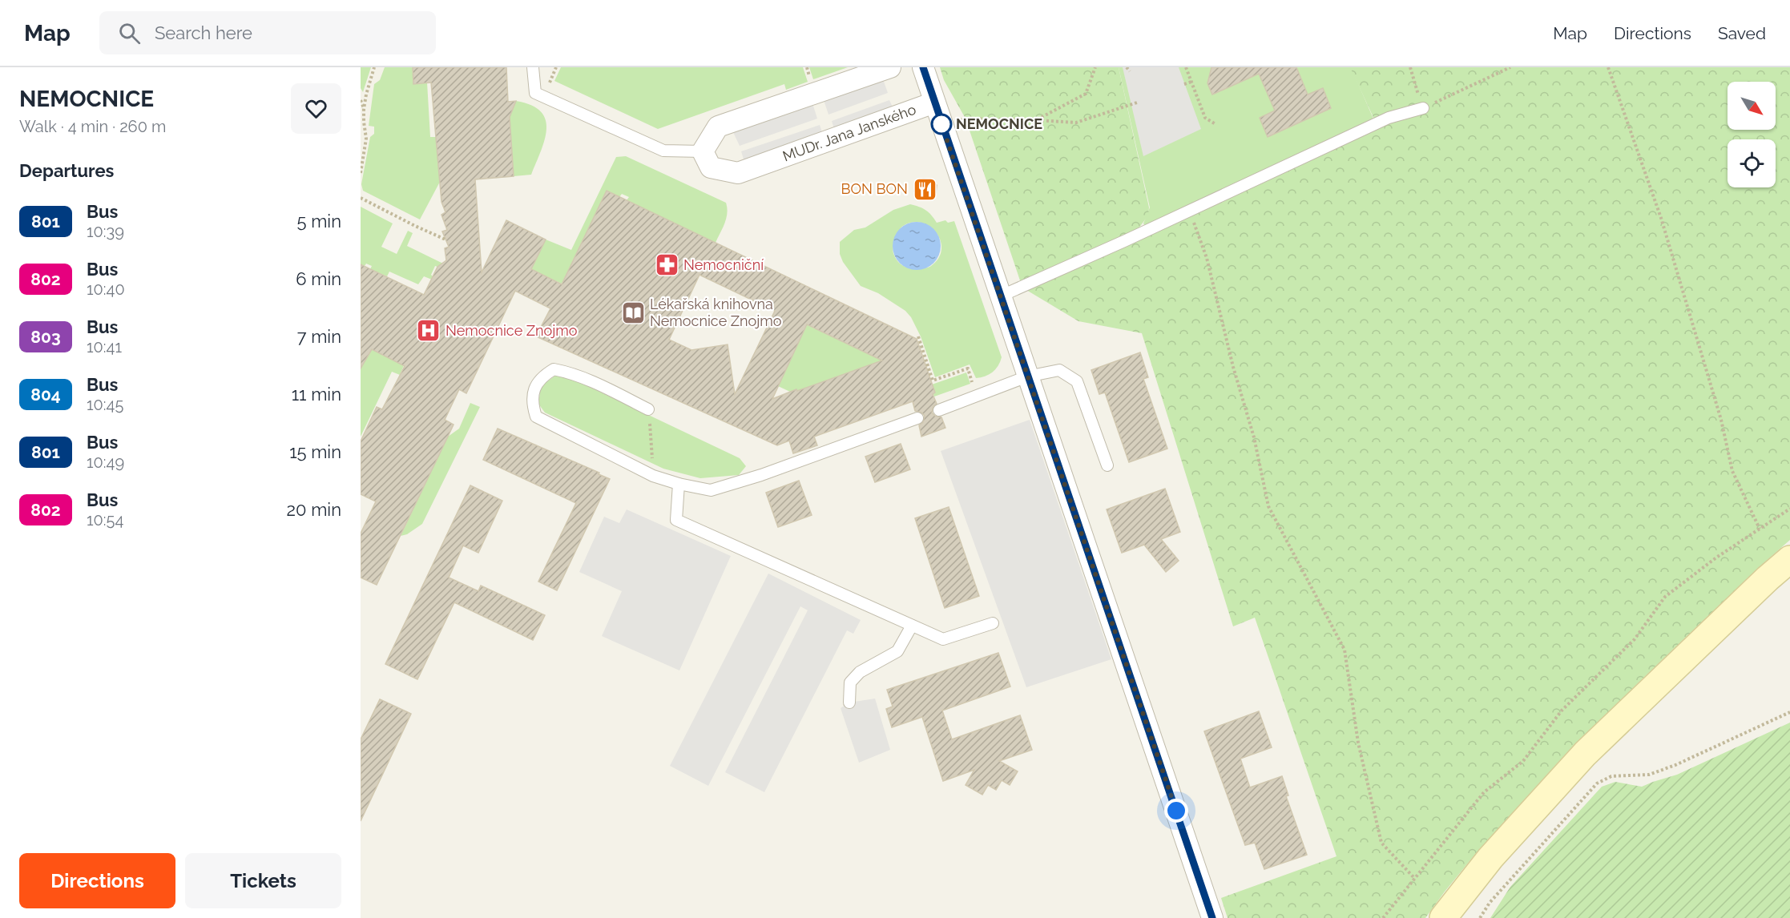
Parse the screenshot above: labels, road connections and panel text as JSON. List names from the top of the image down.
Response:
{
  "streets": {
    "street": ["MUDr. Jana Janského"]
  },
  "places": {
    "other": ["NEMOCNICE"],
    "restaurant": ["BON BON"],
    "pharmacy": ["Nemocniční"],
    "library": ["Lékařská knihovna Nemocnice Znojmo"],
    "hospital": ["Nemocnice Znojmo"]
  },
  "lines": ["bus line 801"],
  "north": "bottom right",
  "page": {
    "header": "Map",
    "search": "Search here",
    "nav": ["Map", "Directions", "Saved"],
    "heading": [
      ["NEMOCNICE", "Walk · 4 min · 260 m"],
      "Departures"
    ],
    "list": [
      {
        "mark": "801",
        "name": "Bus",
        "note": "10:39",
        "value": "5 min"
      },
      {
        "mark": "802",
        "name": "Bus",
        "note": "10:40",
        "value": "6 min"
      },
      {
        "mark": "803",
        "name": "Bus",
        "note": "10:41",
        "value": "7 min"
      },
      {
        "mark": "804",
        "name": "Bus",
        "note": "10:45",
        "value": "11 min"
      },
      {
        "mark": "801",
        "name": "Bus",
        "note": "10:49",
        "value": "15 min"
      },
      {
        "mark": "802",
        "name": "Bus",
        "note": "10:54",
        "value": "20 min"
      }
    ],
    "buttons": ["Directions", "Tickets"]
  }
}
